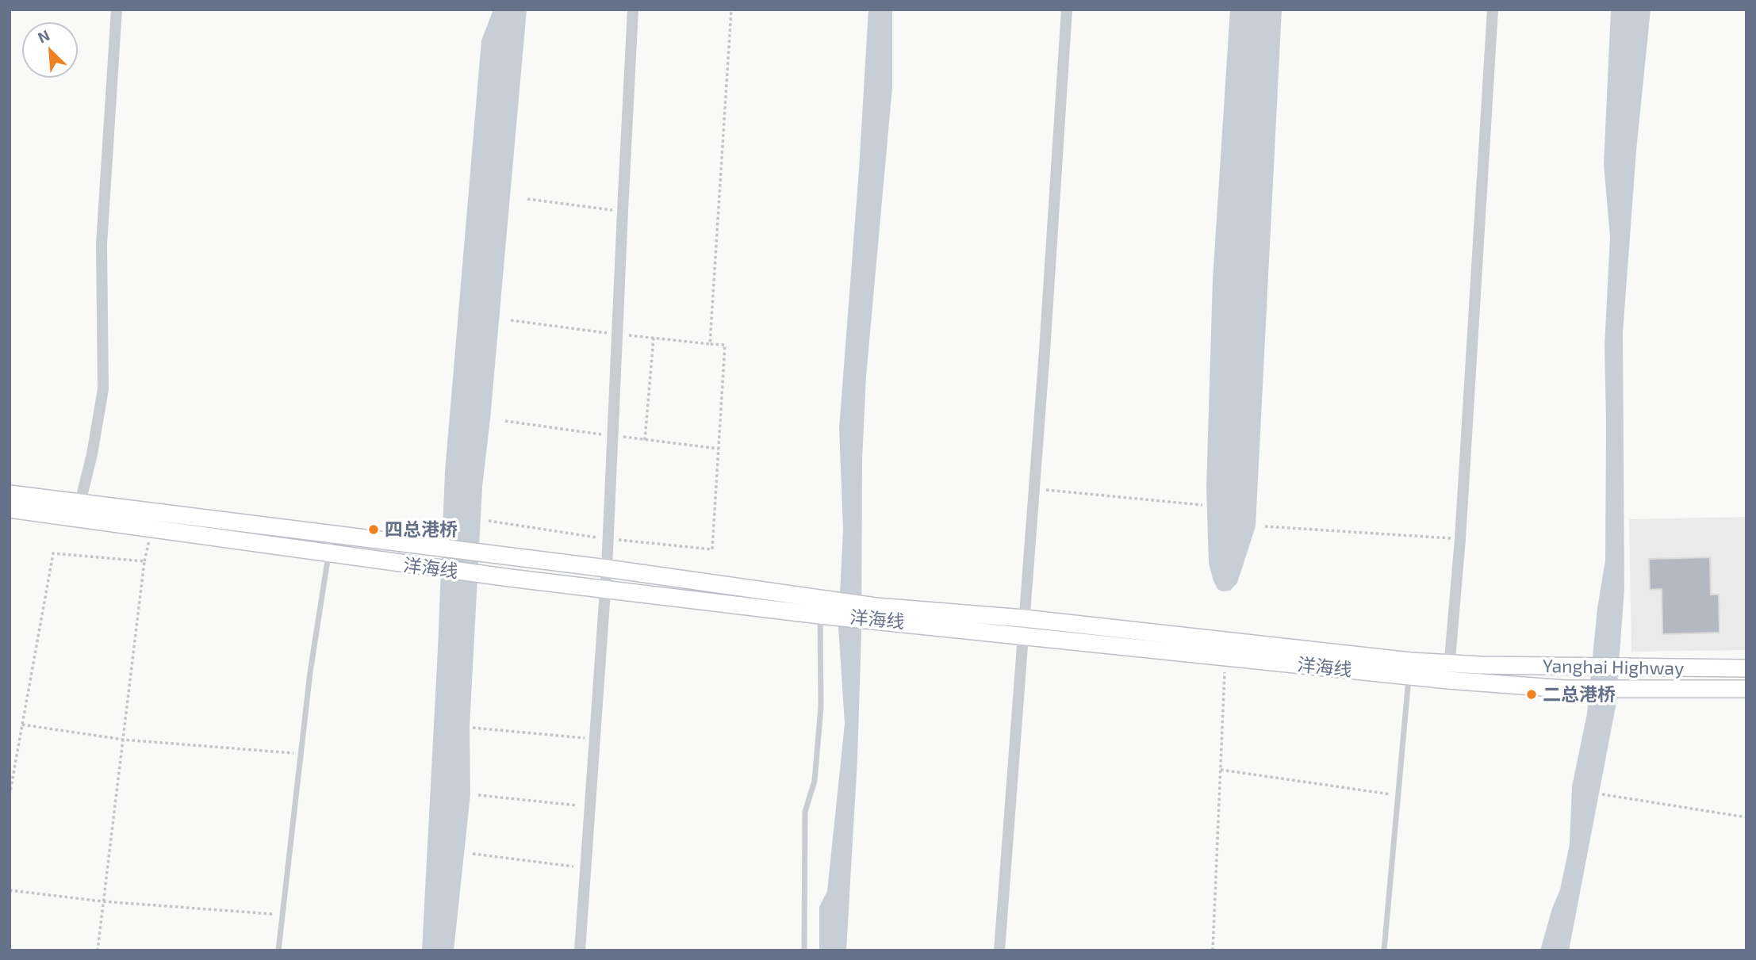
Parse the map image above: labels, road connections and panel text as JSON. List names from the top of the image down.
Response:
{
  "streets": {
    "main road": ["洋海线", "Yanghai Highway"]
  },
  "crossings": [
    ["洋海线", "Yanghai Highway"]
  ],
  "places": ["四总港桥", "二总港桥"],
  "north": "top left"
}
